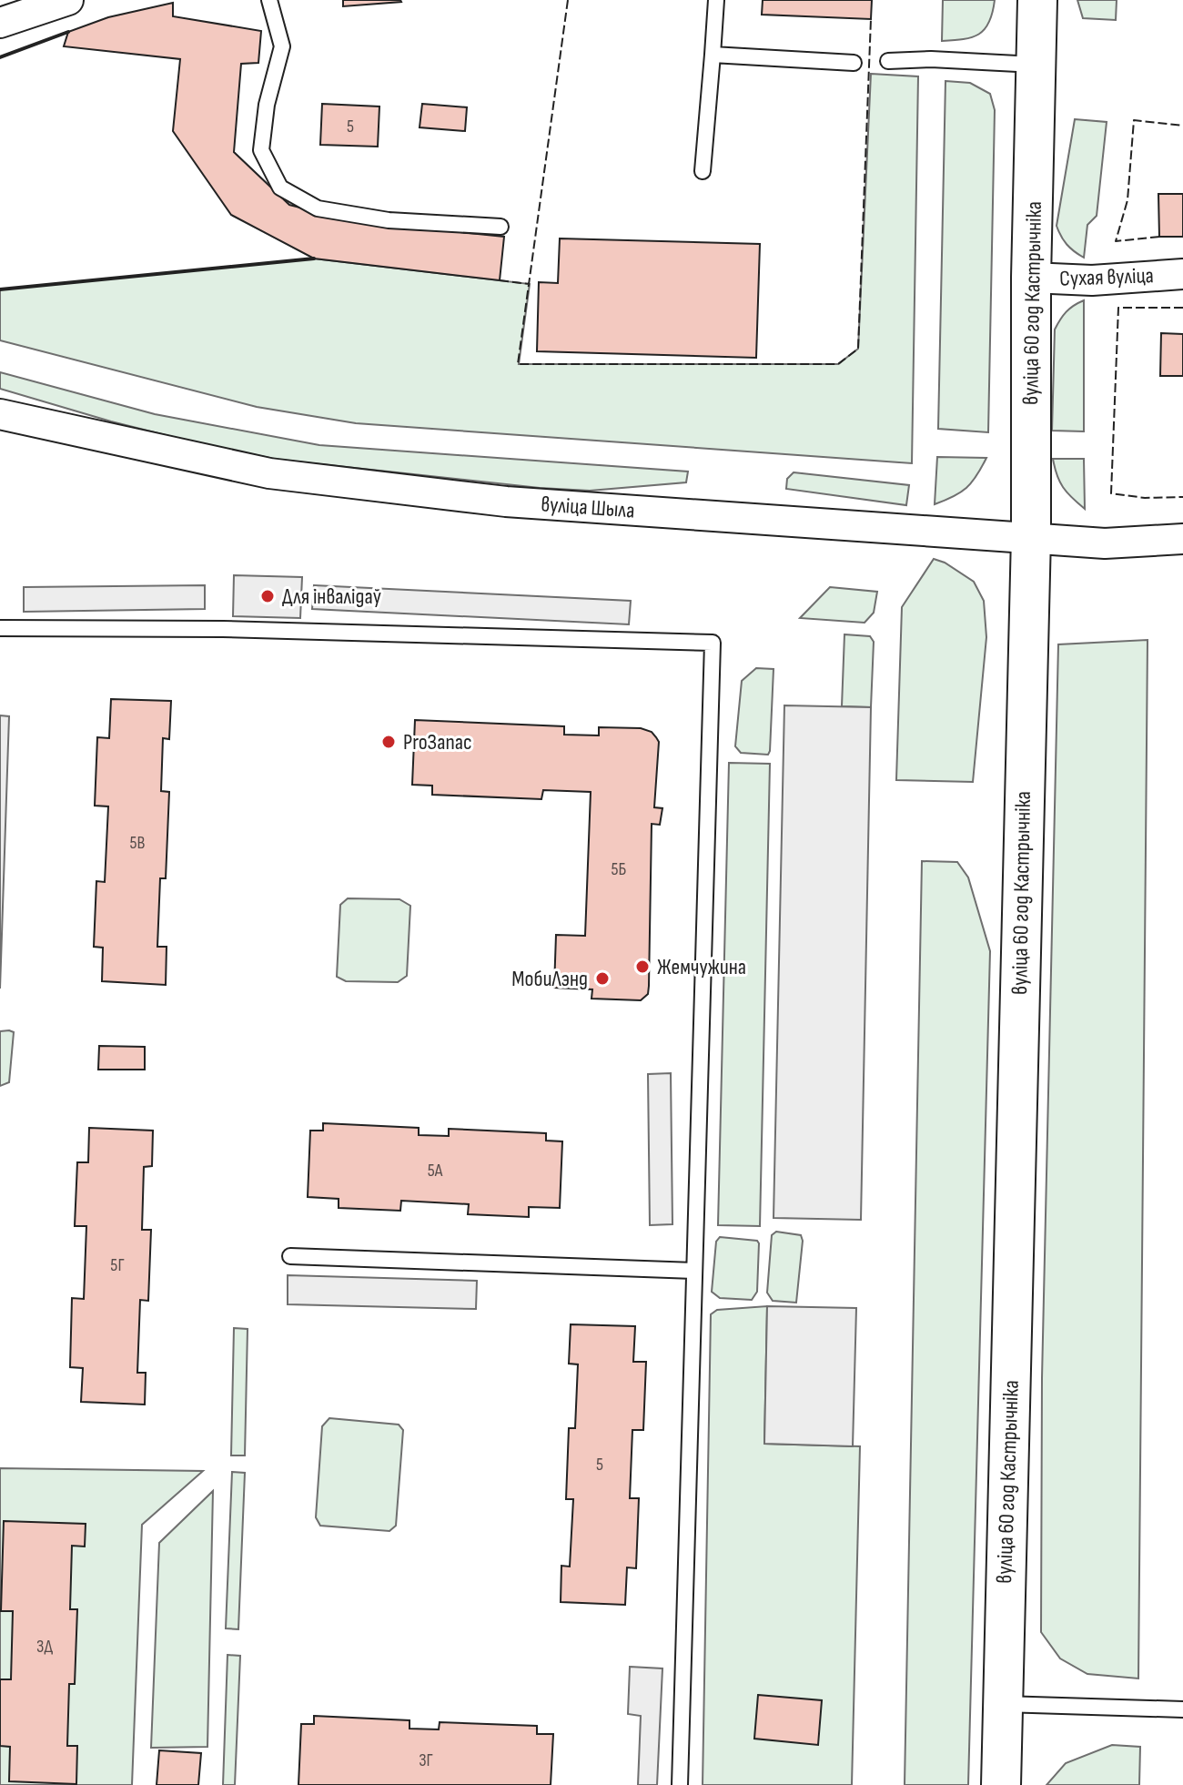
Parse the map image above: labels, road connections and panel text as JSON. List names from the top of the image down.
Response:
{
  "streets": {
    "street": ["Сухая вуліца", "вуліца 60 год Кастрычніка", "вуліца Шыла"]
  },
  "crossings": [
    ["Сухая вуліца", "вуліца 60 год Кастрычніка"],
    ["вуліца 60 год Кастрычніка", "вуліца Шыла"]
  ],
  "places": [
    "Для інвалідаў",
    "ProЗапас",
    "Жемчужина",
    "МобиЛэнд"
  ],
  "house_numbers": [
    "5",
    "5В",
    "5Б",
    "5А",
    "5Г",
    "5",
    "3Д",
    "3Г"
  ]
}
